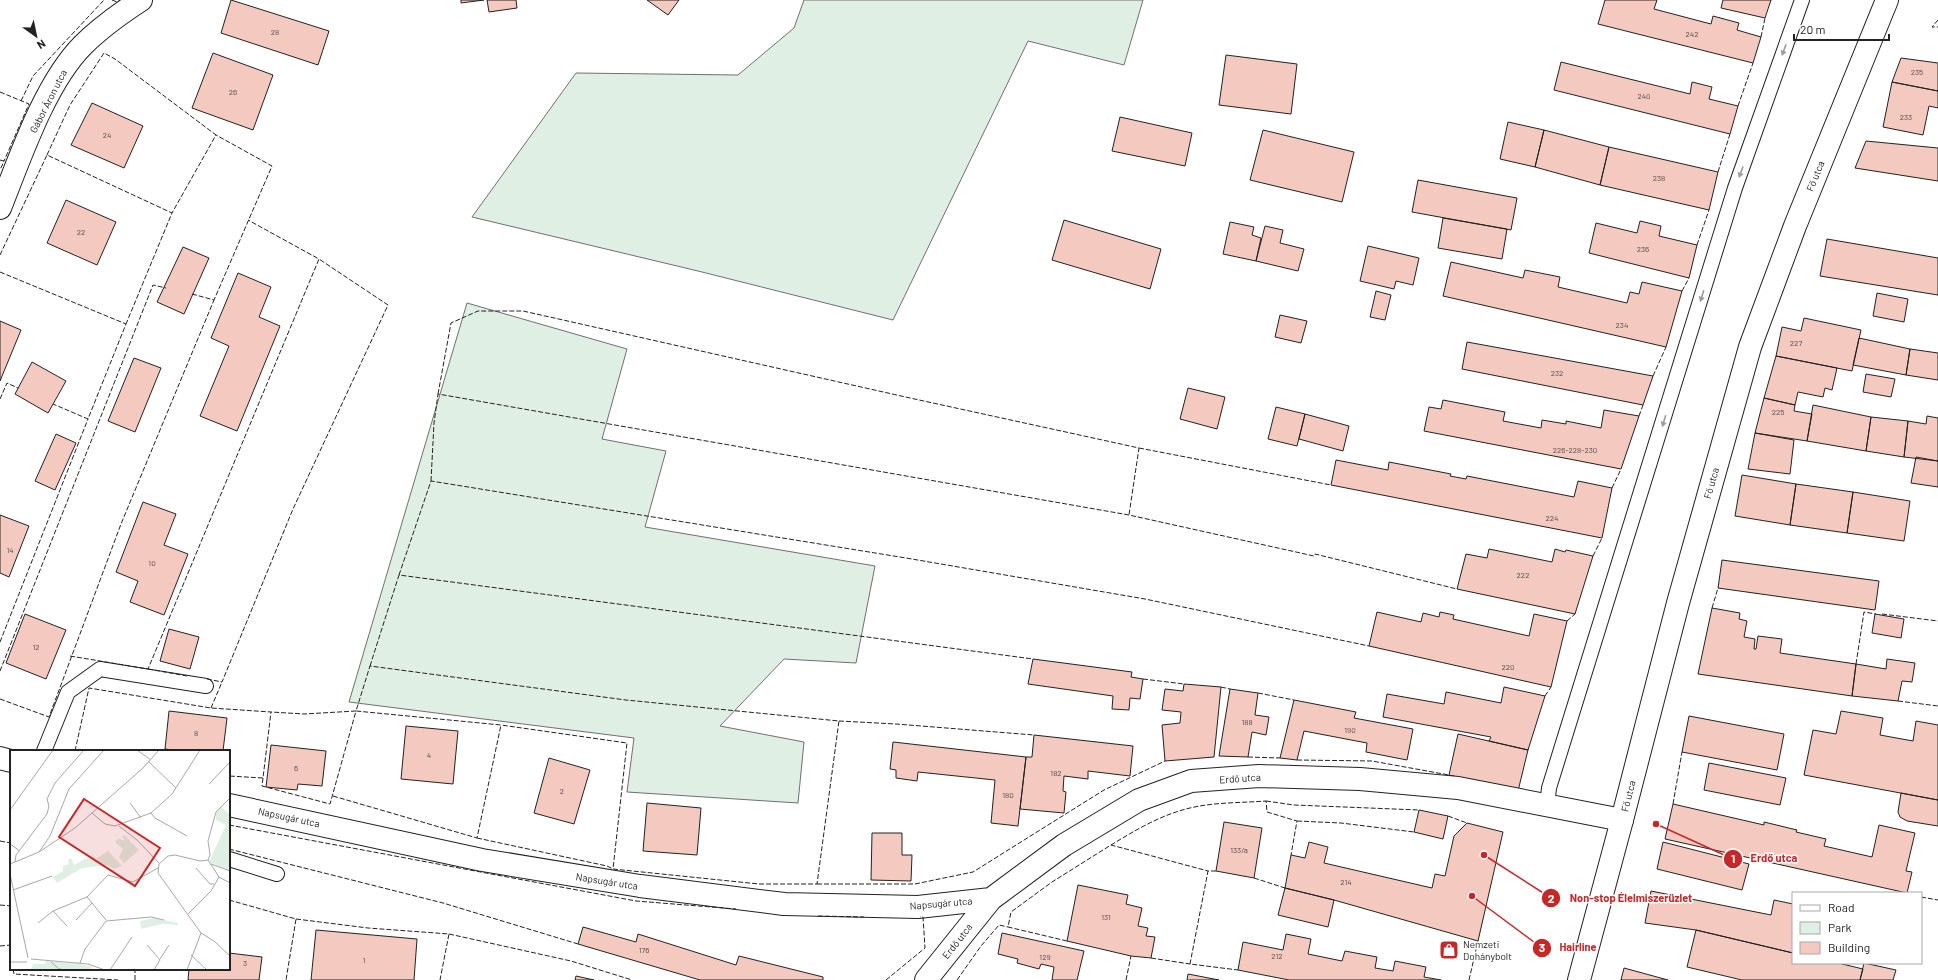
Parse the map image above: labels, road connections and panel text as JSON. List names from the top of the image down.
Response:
{
  "streets": {
    "street": [
      "Gábor Áron utca",
      "Fő utca",
      "Erdő utca",
      "Napsugár utca"
    ]
  },
  "crossings": [
    ["Fő utca", "Erdő utca"],
    ["Erdő utca", "Napsugár utca"]
  ],
  "places": {
    "other": ["Erdő utca", "Non-stop Élelmiszerüzlet", "Hairline"],
    "shop": ["Nemzeti Dohánybolt"]
  },
  "house_numbers": [
    "28",
    "242",
    "235",
    "26",
    "240",
    "233",
    "24",
    "238",
    "22",
    "236",
    "234",
    "227",
    "232",
    "225",
    "226-228-230",
    "224",
    "14",
    "10",
    "222",
    "12",
    "220",
    "188",
    "190",
    "8",
    "4",
    "6",
    "182",
    "2",
    "180",
    "133/a",
    "214",
    "131",
    "176",
    "212",
    "129",
    "1",
    "3"
  ],
  "legend": ["Road", "Park", "Building"],
  "scale_bar": "20 m",
  "north": "bottom right"
}
